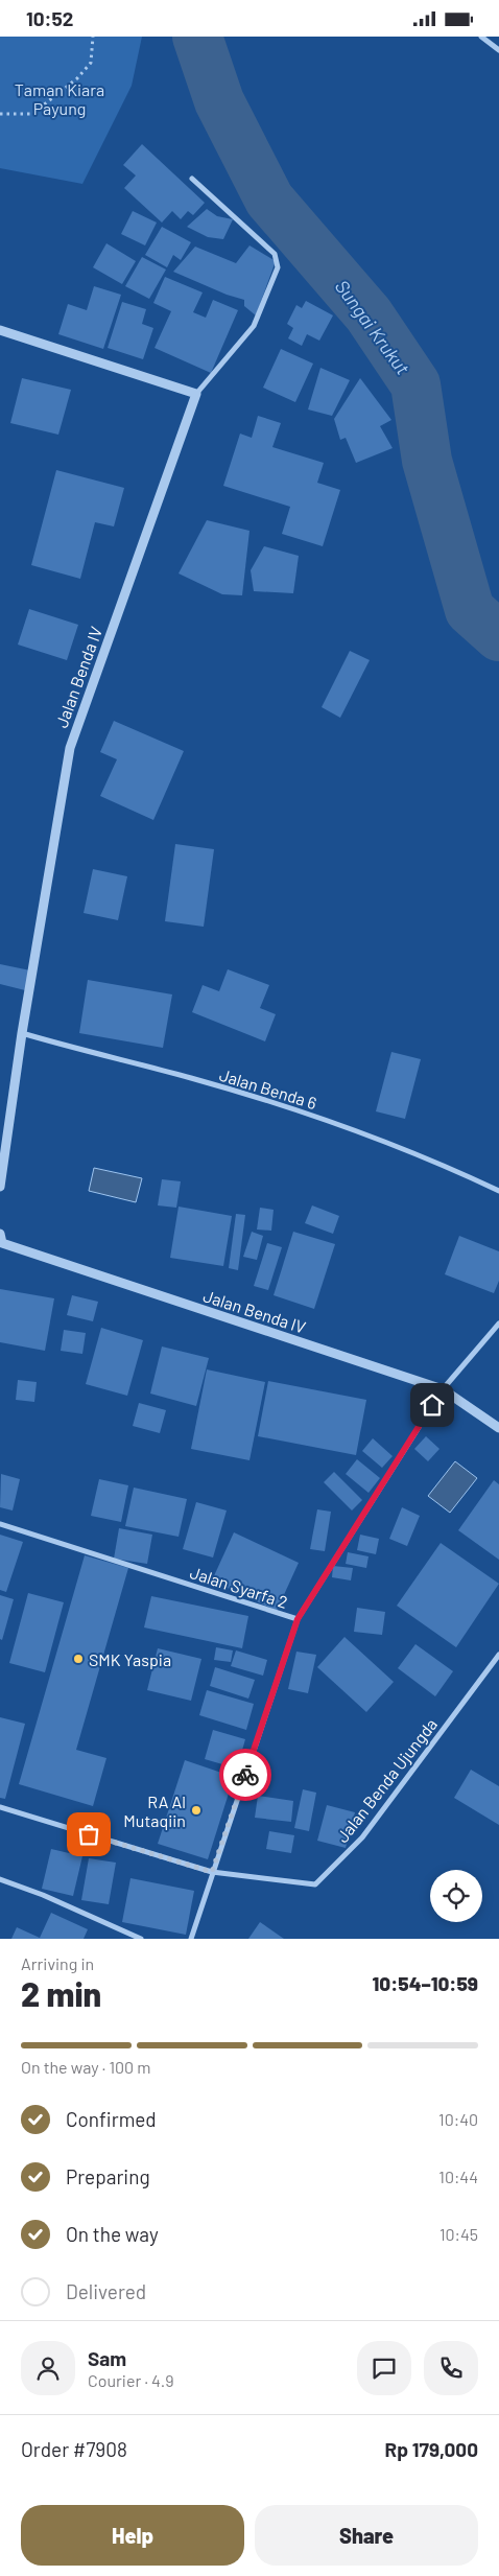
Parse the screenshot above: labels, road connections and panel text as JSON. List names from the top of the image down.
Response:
{
  "streets": {
    "street": [
      "Jalan Benda IV",
      "Jalan Benda 6",
      "Jalan Syarfa 2",
      "Jalan Benda Ujungda"
    ]
  },
  "crossings": [
    ["Jalan Benda IV", "Jalan Benda 6"],
    ["Jalan Syarfa 2", "Jalan Benda Ujungda"]
  ],
  "water": ["Sungai Krukut"],
  "parks": ["Taman Kiara Payung"],
  "places": ["SMK Yaspia", "RA Al Mutaqiin"],
  "page": {
    "status": "10:52",
    "heading": ["2 min", "Arriving in", "10:54–10:59"],
    "panel": [
      "Sam",
      "Courier · 4.9",
      "Order #7908",
      "Rp 179,000"
    ],
    "bar": "On the way · 100 m",
    "list": [
      ["Confirmed", "10:40"],
      ["Preparing", "10:44"],
      ["On the way", "10:45"],
      "Delivered"
    ],
    "buttons": ["Help", "Share"]
  }
}
